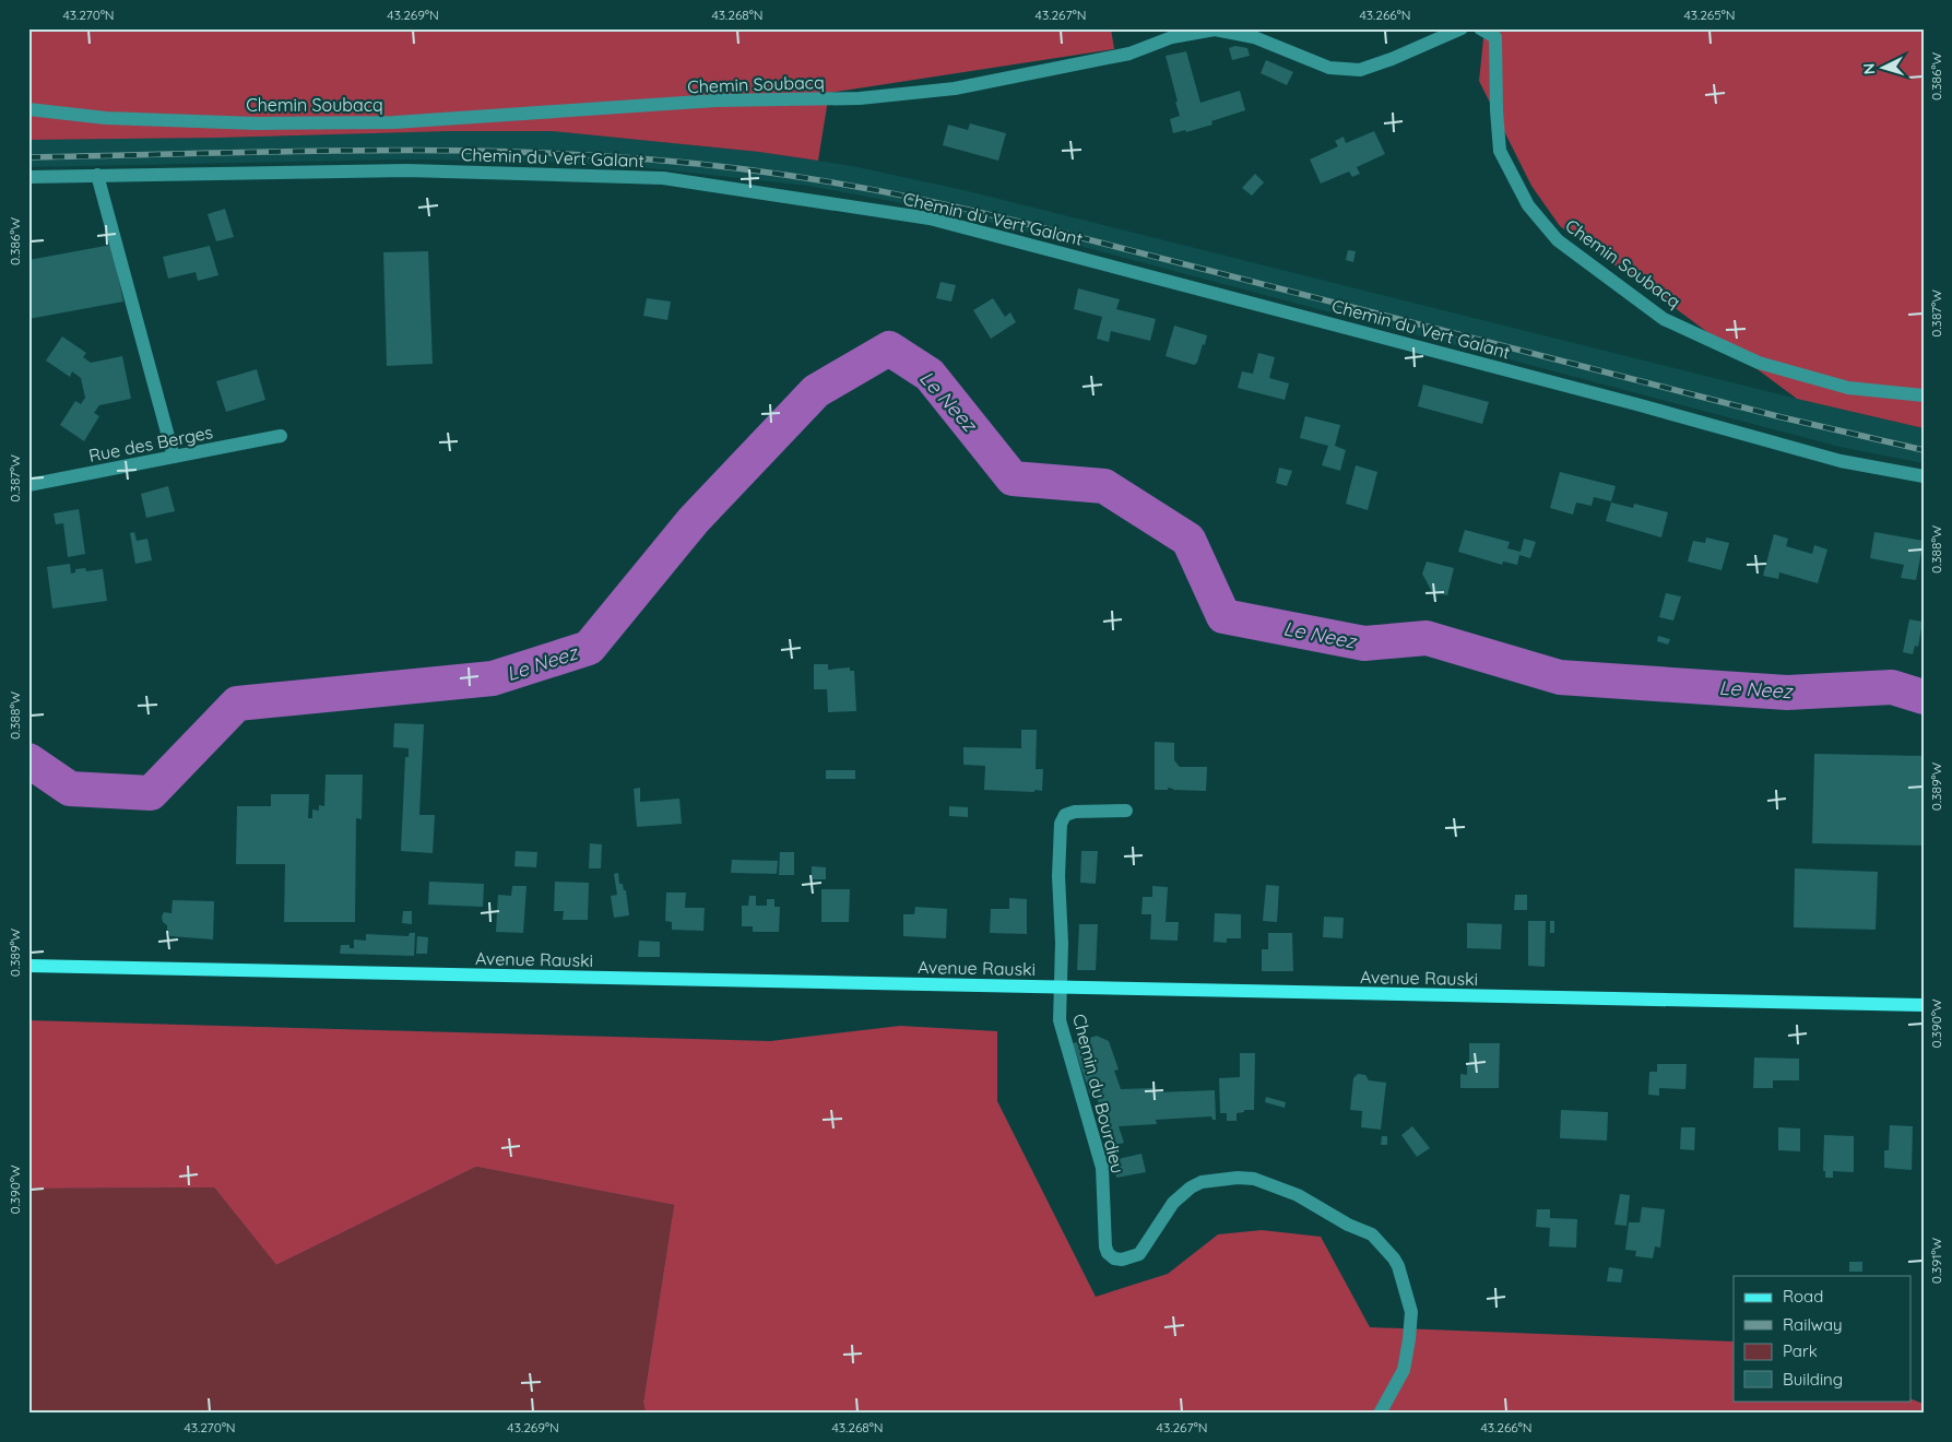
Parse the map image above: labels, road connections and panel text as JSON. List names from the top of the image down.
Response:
{
  "streets": {
    "main road": ["Avenue Rauski"],
    "street": [
      "Chemin Soubacq",
      "Chemin du Vert Galant",
      "Rue des Berges",
      "Chemin du Bourdieu"
    ]
  },
  "crossings": [
    ["Avenue Rauski", "Chemin du Bourdieu"]
  ],
  "water": ["Le Neez"],
  "legend": [
    "Road",
    "Railway",
    "Park",
    "Building"
  ],
  "north": "left",
  "coordinates": [
    "43.270°N",
    "43.269°N",
    "43.268°N",
    "43.267°N",
    "43.266°N",
    "43.265°N",
    "0.386°W",
    "0.387°W",
    "0.388°W",
    "0.389°W",
    "0.390°W",
    "0.391°W"
  ]
}
